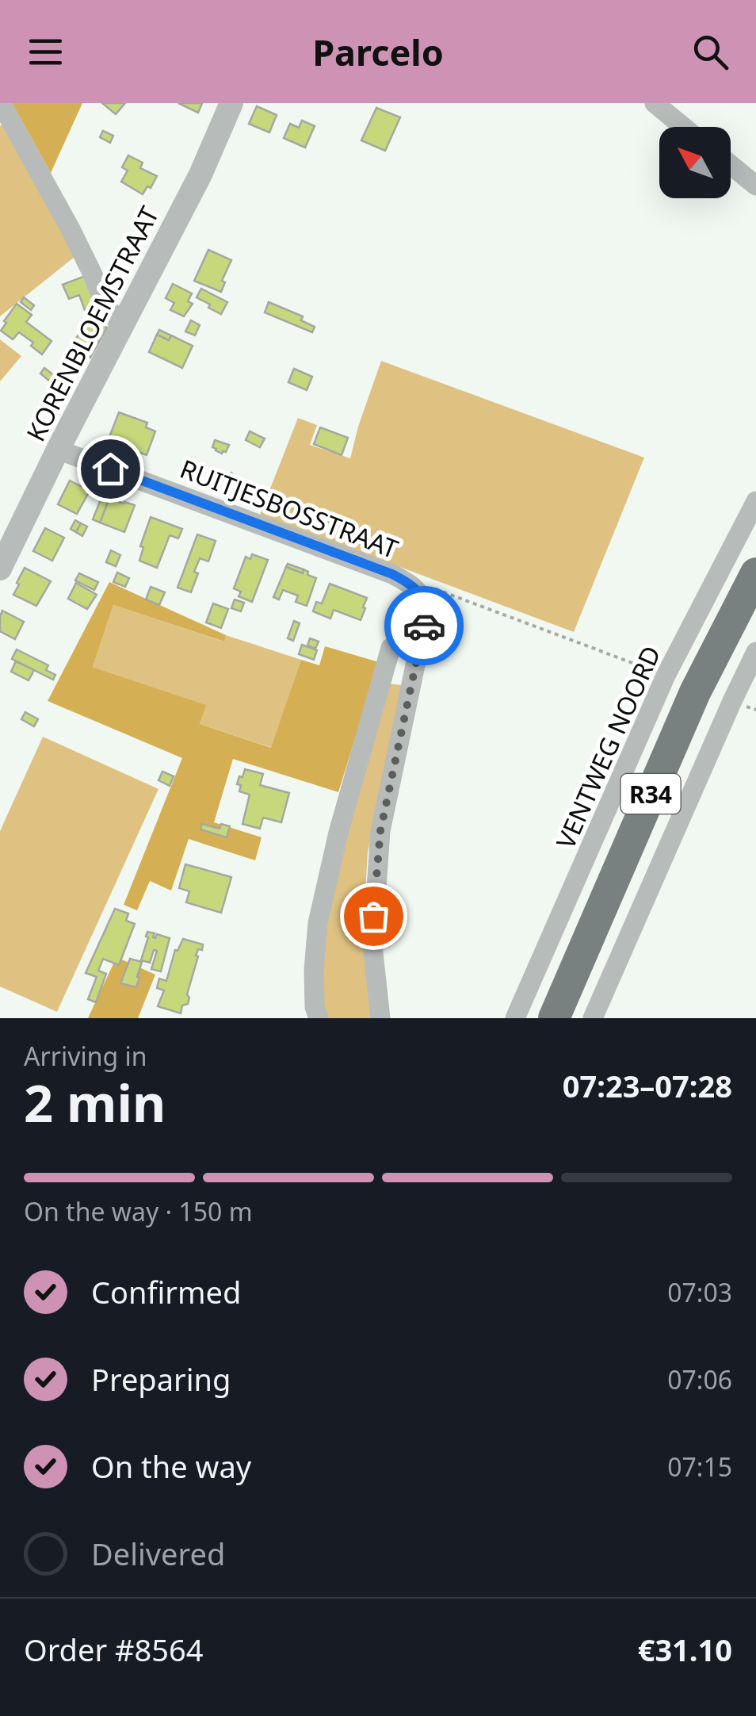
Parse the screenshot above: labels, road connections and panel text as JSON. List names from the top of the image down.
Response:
{
  "streets": {
    "highway": ["R34"],
    "street": ["KORENBLOEMSTRAAT", "RUITJESBOSSTRAAT", "VENTWEG NOORD"]
  },
  "crossings": [
    ["KORENBLOEMSTRAAT", "RUITJESBOSSTRAAT"]
  ],
  "north": "top left",
  "page": {
    "header": "Parcelo",
    "heading": ["2 min", "Arriving in", "07:23–07:28"],
    "panel": ["Order #8564", "€31.10"],
    "bar": "On the way · 150 m",
    "list": [
      ["Confirmed", "07:03"],
      ["Preparing", "07:06"],
      ["On the way", "07:15"],
      "Delivered"
    ]
  }
}
